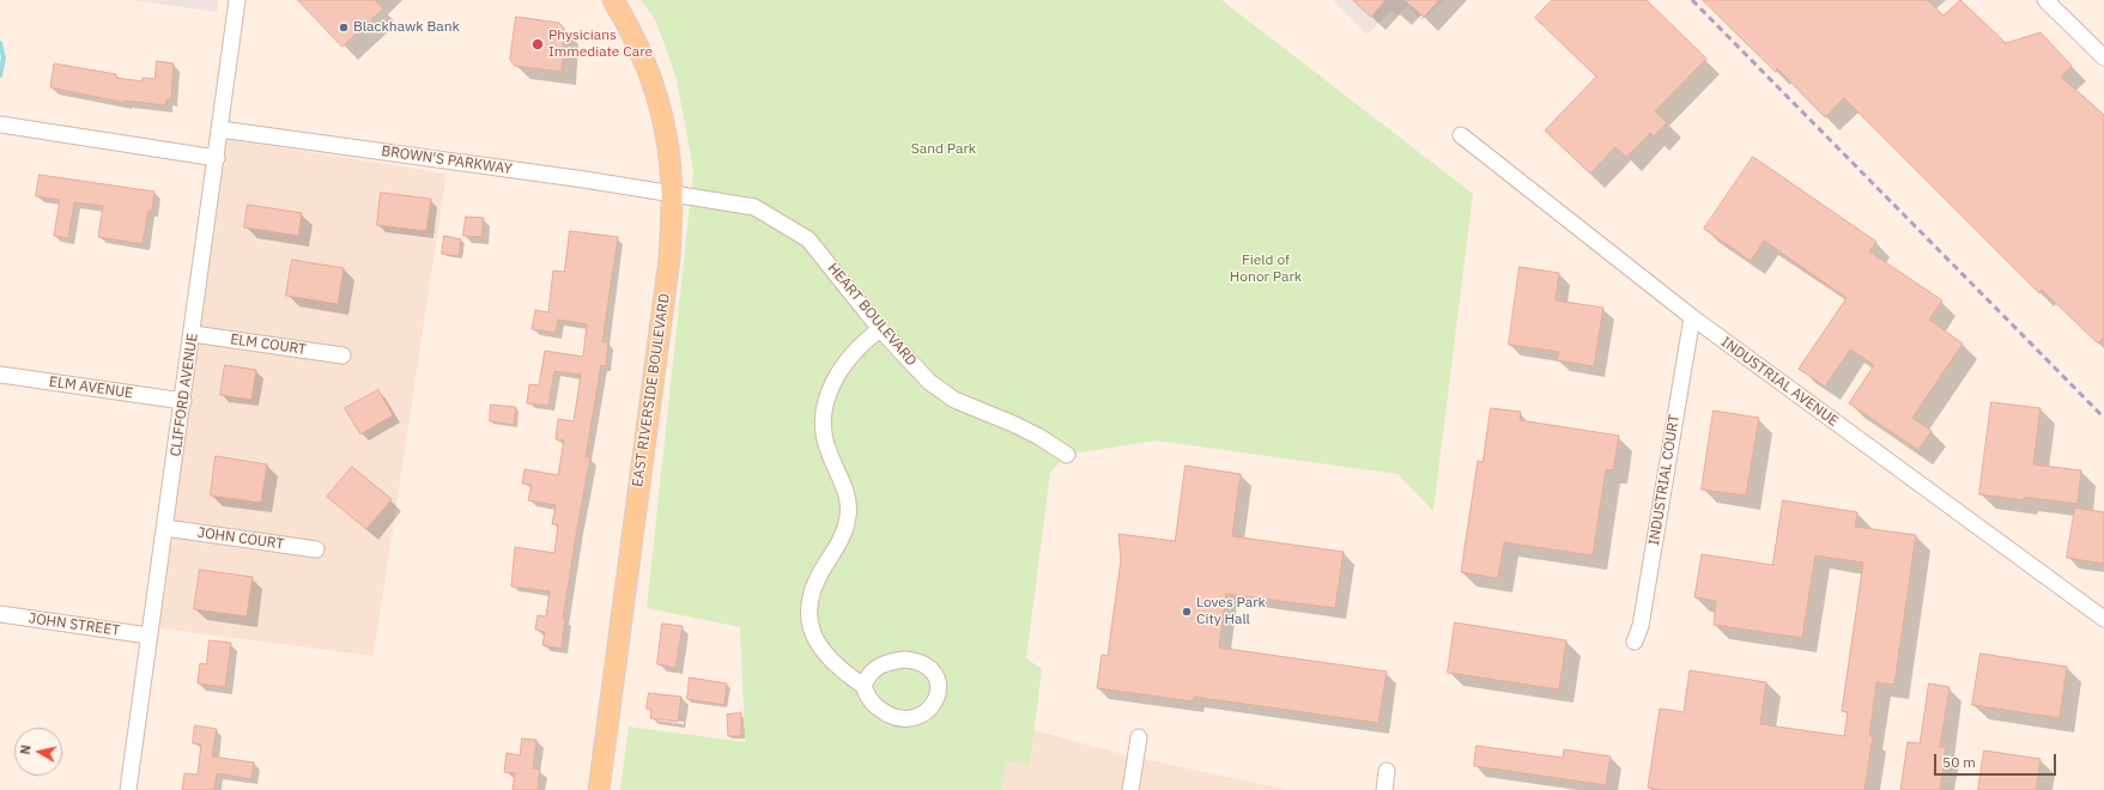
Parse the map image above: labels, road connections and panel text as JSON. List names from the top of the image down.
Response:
{
  "streets": {
    "main road": ["EAST RIVERSIDE BOULEVARD"],
    "street": [
      "BROWN'S PARKWAY",
      "HEART BOULEVARD",
      "ELM COURT",
      "INDUSTRIAL AVENUE",
      "ELM AVENUE",
      "CLIFFORD AVENUE",
      "INDUSTRIAL COURT",
      "JOHN COURT",
      "JOHN STREET"
    ]
  },
  "crossings": [
    ["BROWN'S PARKWAY", "HEART BOULEVARD"],
    ["BROWN'S PARKWAY", "EAST RIVERSIDE BOULEVARD"],
    ["BROWN'S PARKWAY", "CLIFFORD AVENUE"],
    ["HEART BOULEVARD", "EAST RIVERSIDE BOULEVARD"],
    ["ELM COURT", "CLIFFORD AVENUE"],
    ["INDUSTRIAL AVENUE", "INDUSTRIAL COURT"],
    ["ELM AVENUE", "CLIFFORD AVENUE"],
    ["CLIFFORD AVENUE", "JOHN COURT"],
    ["CLIFFORD AVENUE", "JOHN STREET"]
  ],
  "parks": ["Sand Park", "Field of Honor Park"],
  "places": ["Blackhawk Bank", "Physicians Immediate Care", "Loves Park City Hall"],
  "scale_bar": "50 m",
  "north": "left"
}
